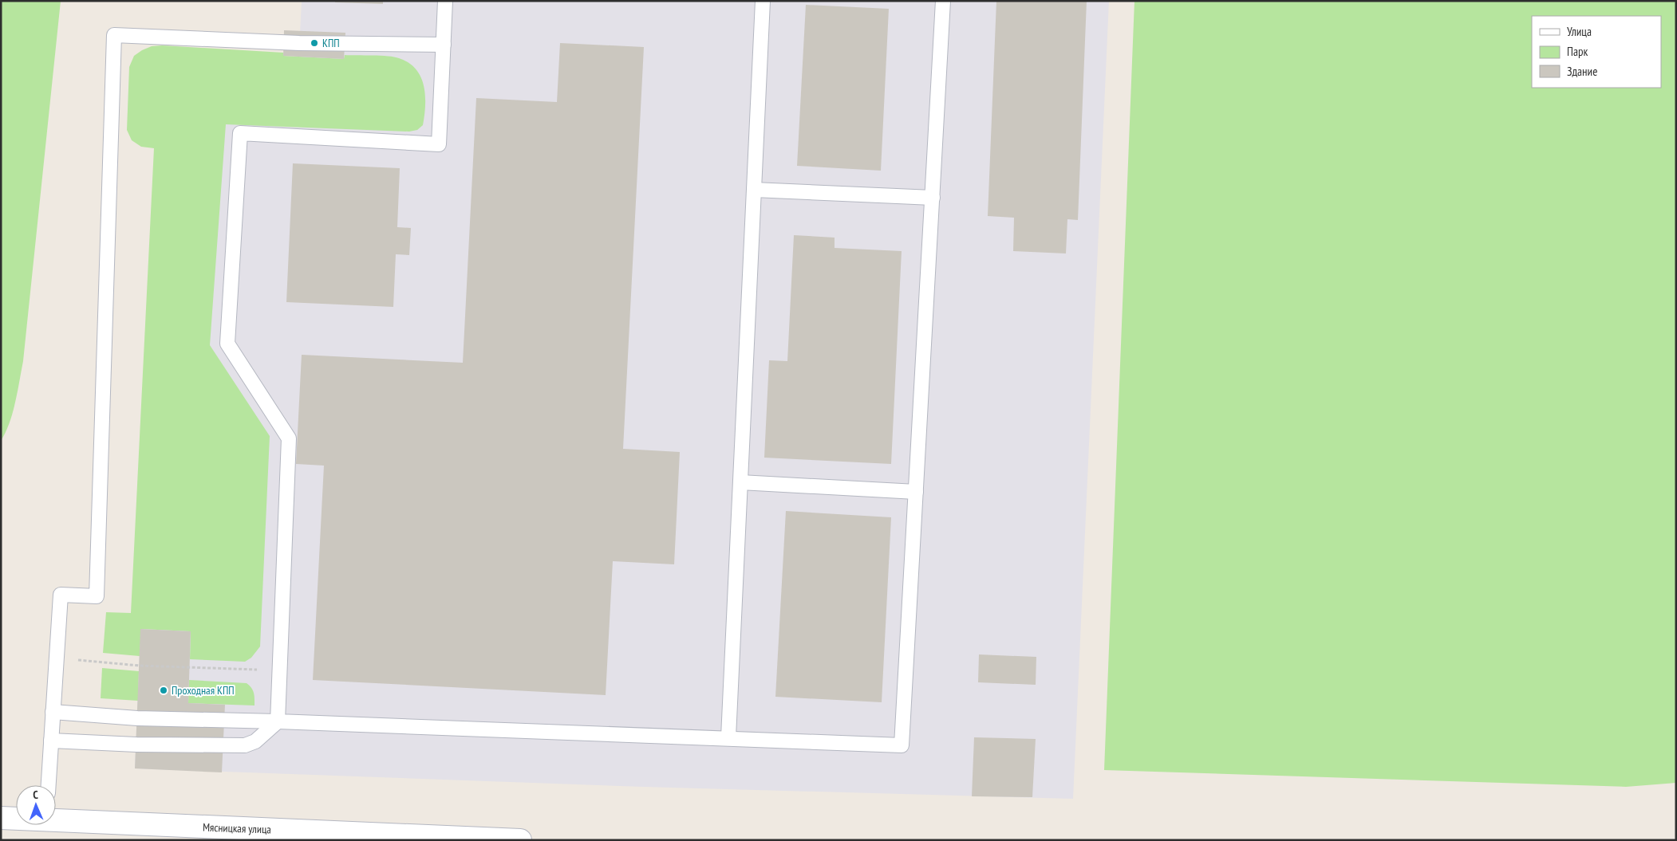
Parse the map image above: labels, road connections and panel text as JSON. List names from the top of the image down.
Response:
{
  "streets": {
    "street": ["Мясницкая улица"]
  },
  "places": ["КПП", "Проходная КПП"],
  "legend": ["Улица", "Парк", "Здание"],
  "north": "top"
}
